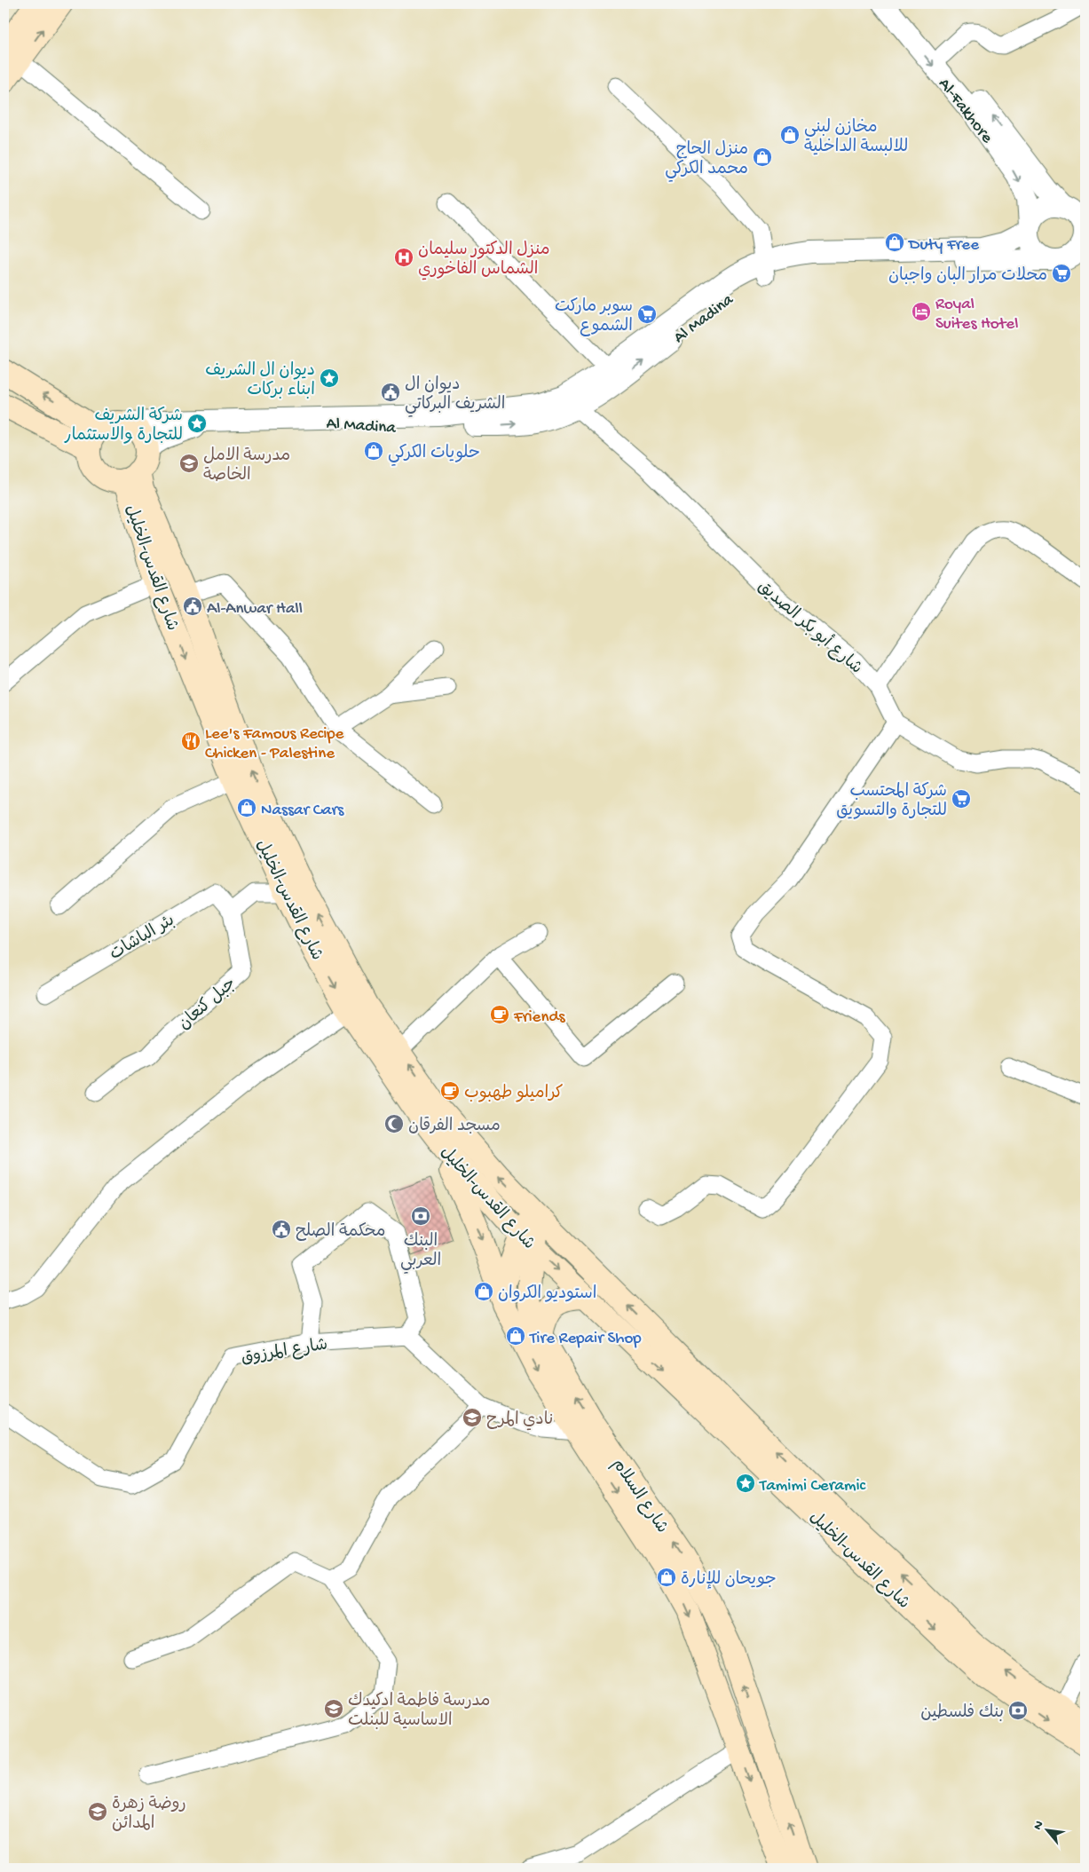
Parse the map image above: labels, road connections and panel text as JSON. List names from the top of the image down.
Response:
{
  "streets": {
    "main road": ["شارع القدس-الخليل", "شارع السلام"],
    "street": [
      "Al-Fakhore",
      "Al Madina",
      "شارع أبو بكر الصديق",
      "بئر الباشات",
      "جبل كنعان",
      "شارع المرزوق"
    ]
  },
  "crossings": [
    ["Al-Fakhore", "Al Madina"],
    ["Al Madina", "شارع أبو بكر الصديق"],
    ["شارع القدس-الخليل", "شارع السلام"],
    ["بئر الباشات", "جبل كنعان"]
  ],
  "places": {
    "shop": [
      "مخازن لبنى للالبسة الداخلية",
      "منزل الحاج محمد الكركي",
      "Duty Free",
      "حلويات الكركي",
      "Nassar Cars",
      "استوديو الكروان",
      "Tire Repair Shop",
      "جويحان للإنارة"
    ],
    "hospital": ["منزل الدكتور سليمان الشماس الفاخوري"],
    "supermarket": ["محلات مرار البان واجبان", "سوبر ماركت الشموع", "شركة المحتسب للتجارة والتسويق"],
    "hotel": ["Royal Suites Hotel"],
    "place": ["ديوان ال الشريف ابناء بركات", "شركة الشريف للتجارة والاستثمار", "Tamimi Ceramic"],
    "public building": ["ديوان ال الشريف البركاتي", "Al-Anwar Hall", "محكمة الصلح"],
    "school or university": [
      "مدرسة الامل الخاصة",
      "نادي المرح",
      "مدرسة فاطمة ادكيدك الاساسية للبنلت",
      "روضة زهرة المدائن"
    ],
    "restaurant": ["Lee's Famous Recipe Chicken - Palestine"],
    "cafe": ["Friends", "كراميلو طهبوب"],
    "mosque": ["مسجد الفرقان"],
    "bank": ["البنك العربي", "بنك فلسطين"]
  },
  "north": "top left"
}
